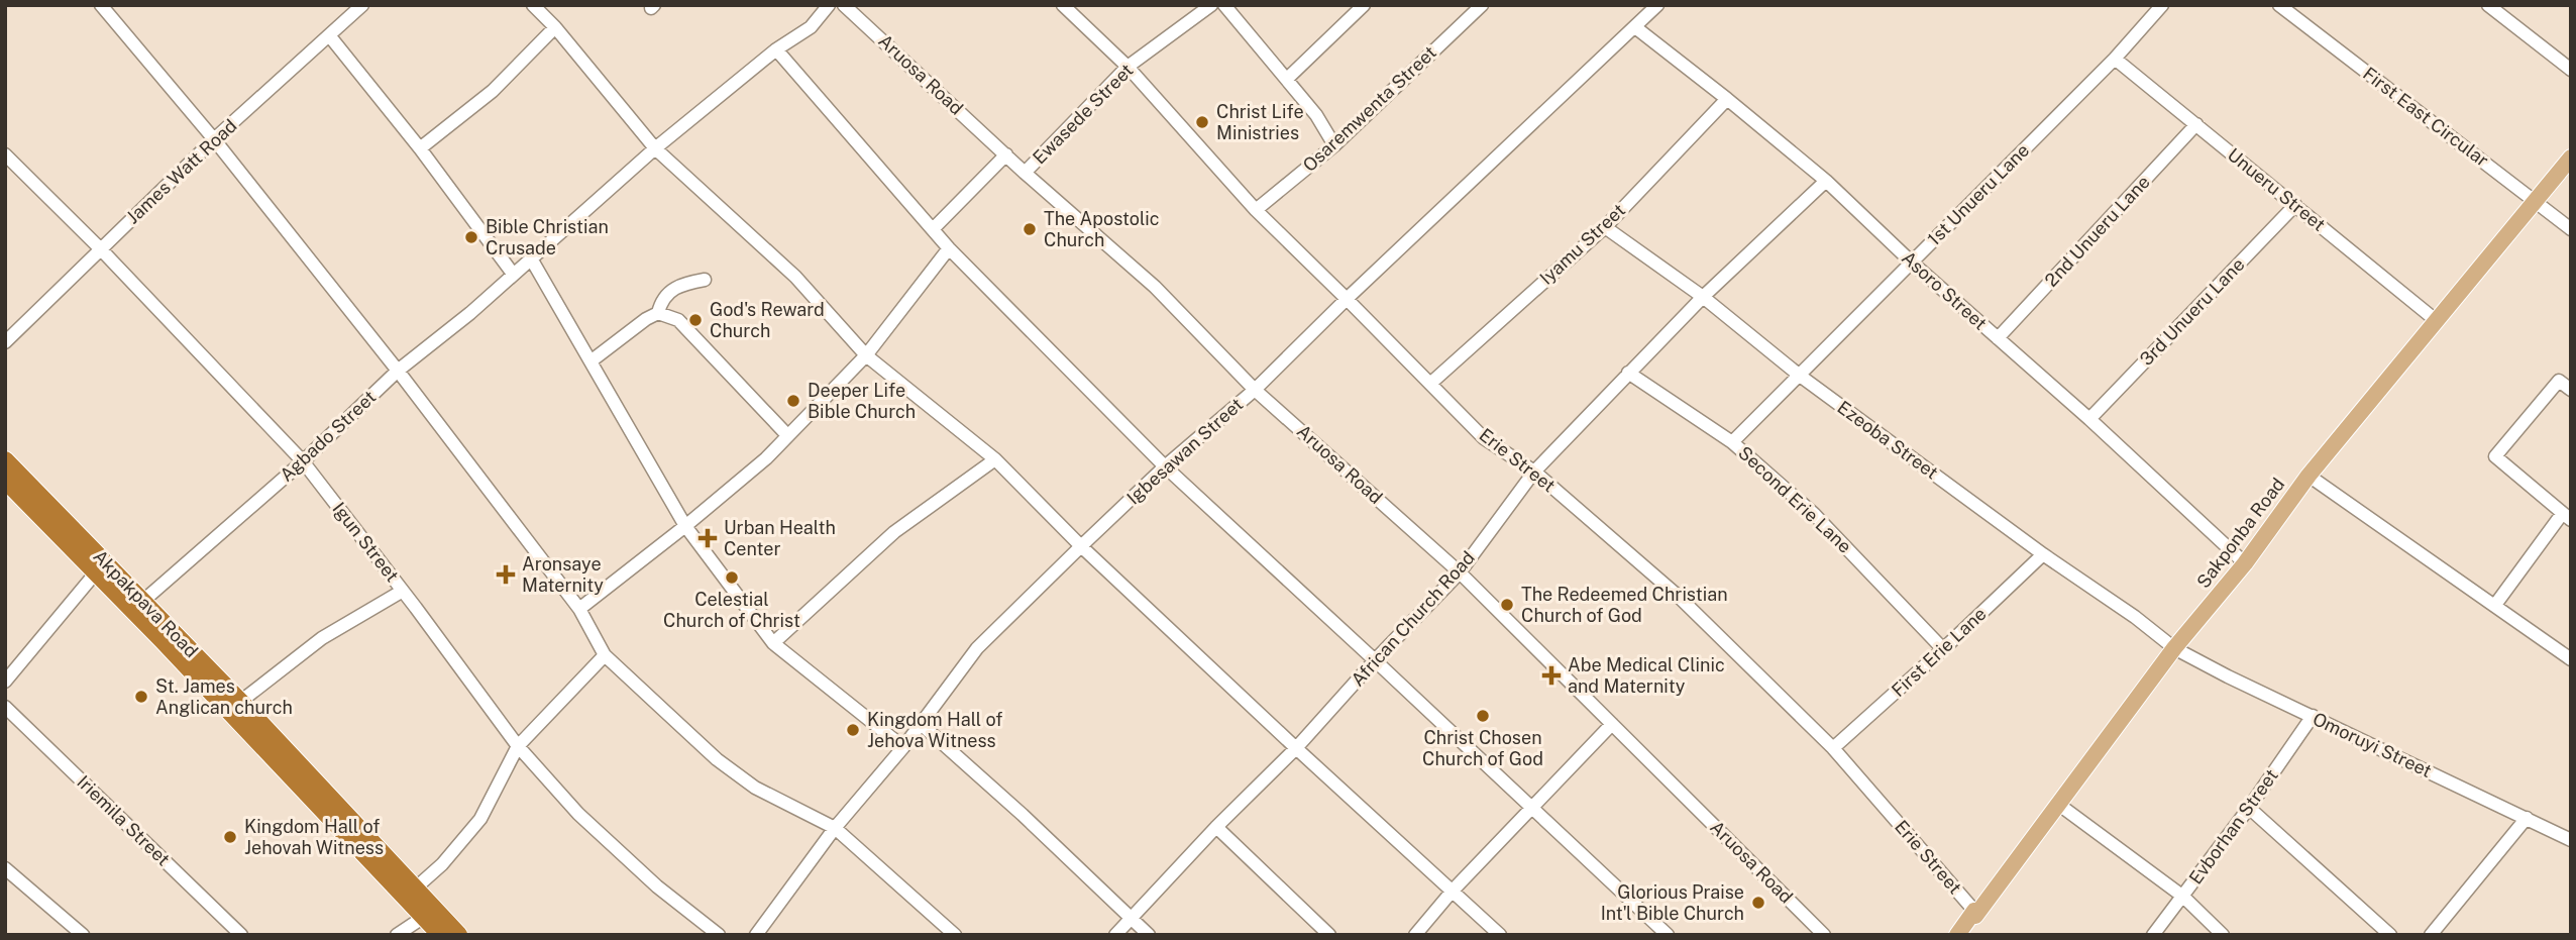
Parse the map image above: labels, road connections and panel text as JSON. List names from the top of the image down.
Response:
{
  "streets": {
    "highway": ["Akpakpava Road"],
    "main road": ["Sakponba Road"],
    "street": [
      "Aruosa Road",
      "Osaremwenta Street",
      "Ewasede Street",
      "First East Circular",
      "James Watt Road",
      "Unueru Street",
      "1st Unueru Lane",
      "2nd Unueru Lane",
      "Iyamu Street",
      "Asoro Street",
      "3rd Unueru Lane",
      "Agbado Street",
      "Ezeoba Street",
      "Igbesawan Street",
      "Erie Street",
      "Second Erie Lane",
      "Igun Street",
      "African Church Road",
      "First Erie Lane",
      "Omoruyi Street",
      "Iriemila Street",
      "Evborhan Street"
    ]
  },
  "crossings": [
    ["Aruosa Road", "Ewasede Street"],
    ["Aruosa Road", "Igbesawan Street"],
    ["Aruosa Road", "African Church Road"],
    ["Osaremwenta Street", "Erie Street"],
    ["Ewasede Street", "Erie Street"],
    ["First East Circular", "Sakponba Road"],
    ["James Watt Road", "Igun Street"],
    ["Unueru Street", "1st Unueru Lane"],
    ["Unueru Street", "2nd Unueru Lane"],
    ["Unueru Street", "3rd Unueru Lane"],
    ["Unueru Street", "Sakponba Road"],
    ["1st Unueru Lane", "Asoro Street"],
    ["1st Unueru Lane", "Ezeoba Street"],
    ["1st Unueru Lane", "Second Erie Lane"],
    ["2nd Unueru Lane", "Asoro Street"],
    ["Iyamu Street", "Asoro Street"],
    ["Iyamu Street", "Ezeoba Street"],
    ["Iyamu Street", "Erie Street"],
    ["Asoro Street", "3rd Unueru Lane"],
    ["Asoro Street", "Igbesawan Street"],
    ["Asoro Street", "Sakponba Road"],
    ["Asoro Street", "African Church Road"],
    ["Agbado Street", "Igun Street"],
    ["Agbado Street", "Akpakpava Road"],
    ["Ezeoba Street", "Sakponba Road"],
    ["Ezeoba Street", "African Church Road"],
    ["Ezeoba Street", "First Erie Lane"],
    ["Ezeoba Street", "Omoruyi Street"],
    ["Igbesawan Street", "Erie Street"],
    ["Erie Street", "Sakponba Road"],
    ["Erie Street", "African Church Road"],
    ["Erie Street", "First Erie Lane"],
    ["Second Erie Lane", "African Church Road"],
    ["Second Erie Lane", "First Erie Lane"],
    ["Sakponba Road", "Omoruyi Street"],
    ["Omoruyi Street", "Evborhan Street"]
  ],
  "places": {
    "other": [
      "Christ Life Ministries",
      "The Apostolic Church",
      "Bible Christian Crusade",
      "God's Reward Church",
      "Deeper Life Bible Church",
      "Celestial Church of Christ",
      "The Redeemed Christian Church of God",
      "St. James Anglican church",
      "Christ Chosen Church of God",
      "Kingdom Hall of Jehova Witness",
      "Kingdom Hall of Jehovah Witness",
      "Glorious Praise Int'l Bible Church"
    ],
    "health": ["Urban Health Center", "Aronsaye Maternity", "Abe Medical Clinic and Maternity"]
  }
}
